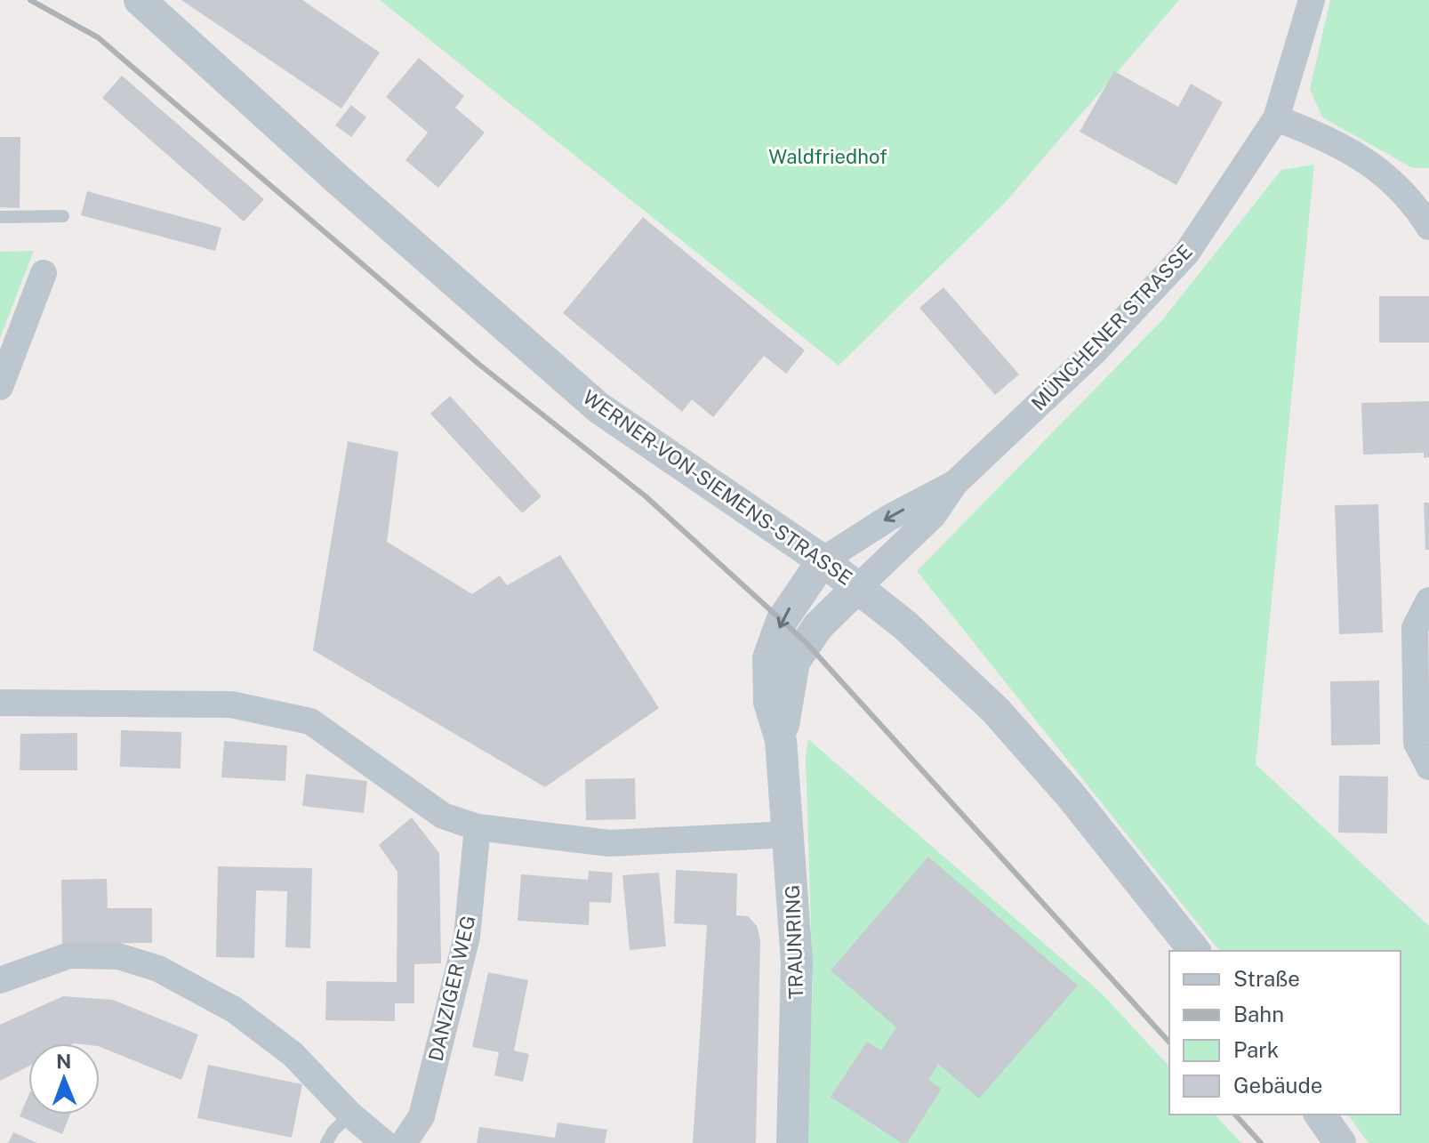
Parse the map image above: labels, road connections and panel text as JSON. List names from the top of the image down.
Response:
{
  "streets": {
    "street": [
      "MÜNCHENER STRASSE",
      "WERNER-VON-SIEMENS-STRASSE",
      "TRAUNRING",
      "DANZIGER WEG"
    ]
  },
  "crossings": [
    ["MÜNCHENER STRASSE", "WERNER-VON-SIEMENS-STRASSE"],
    ["MÜNCHENER STRASSE", "TRAUNRING"],
    ["WERNER-VON-SIEMENS-STRASSE", "TRAUNRING"]
  ],
  "parks": ["Waldfriedhof"],
  "legend": [
    "Straße",
    "Bahn",
    "Park",
    "Gebäude"
  ],
  "north": "top"
}
